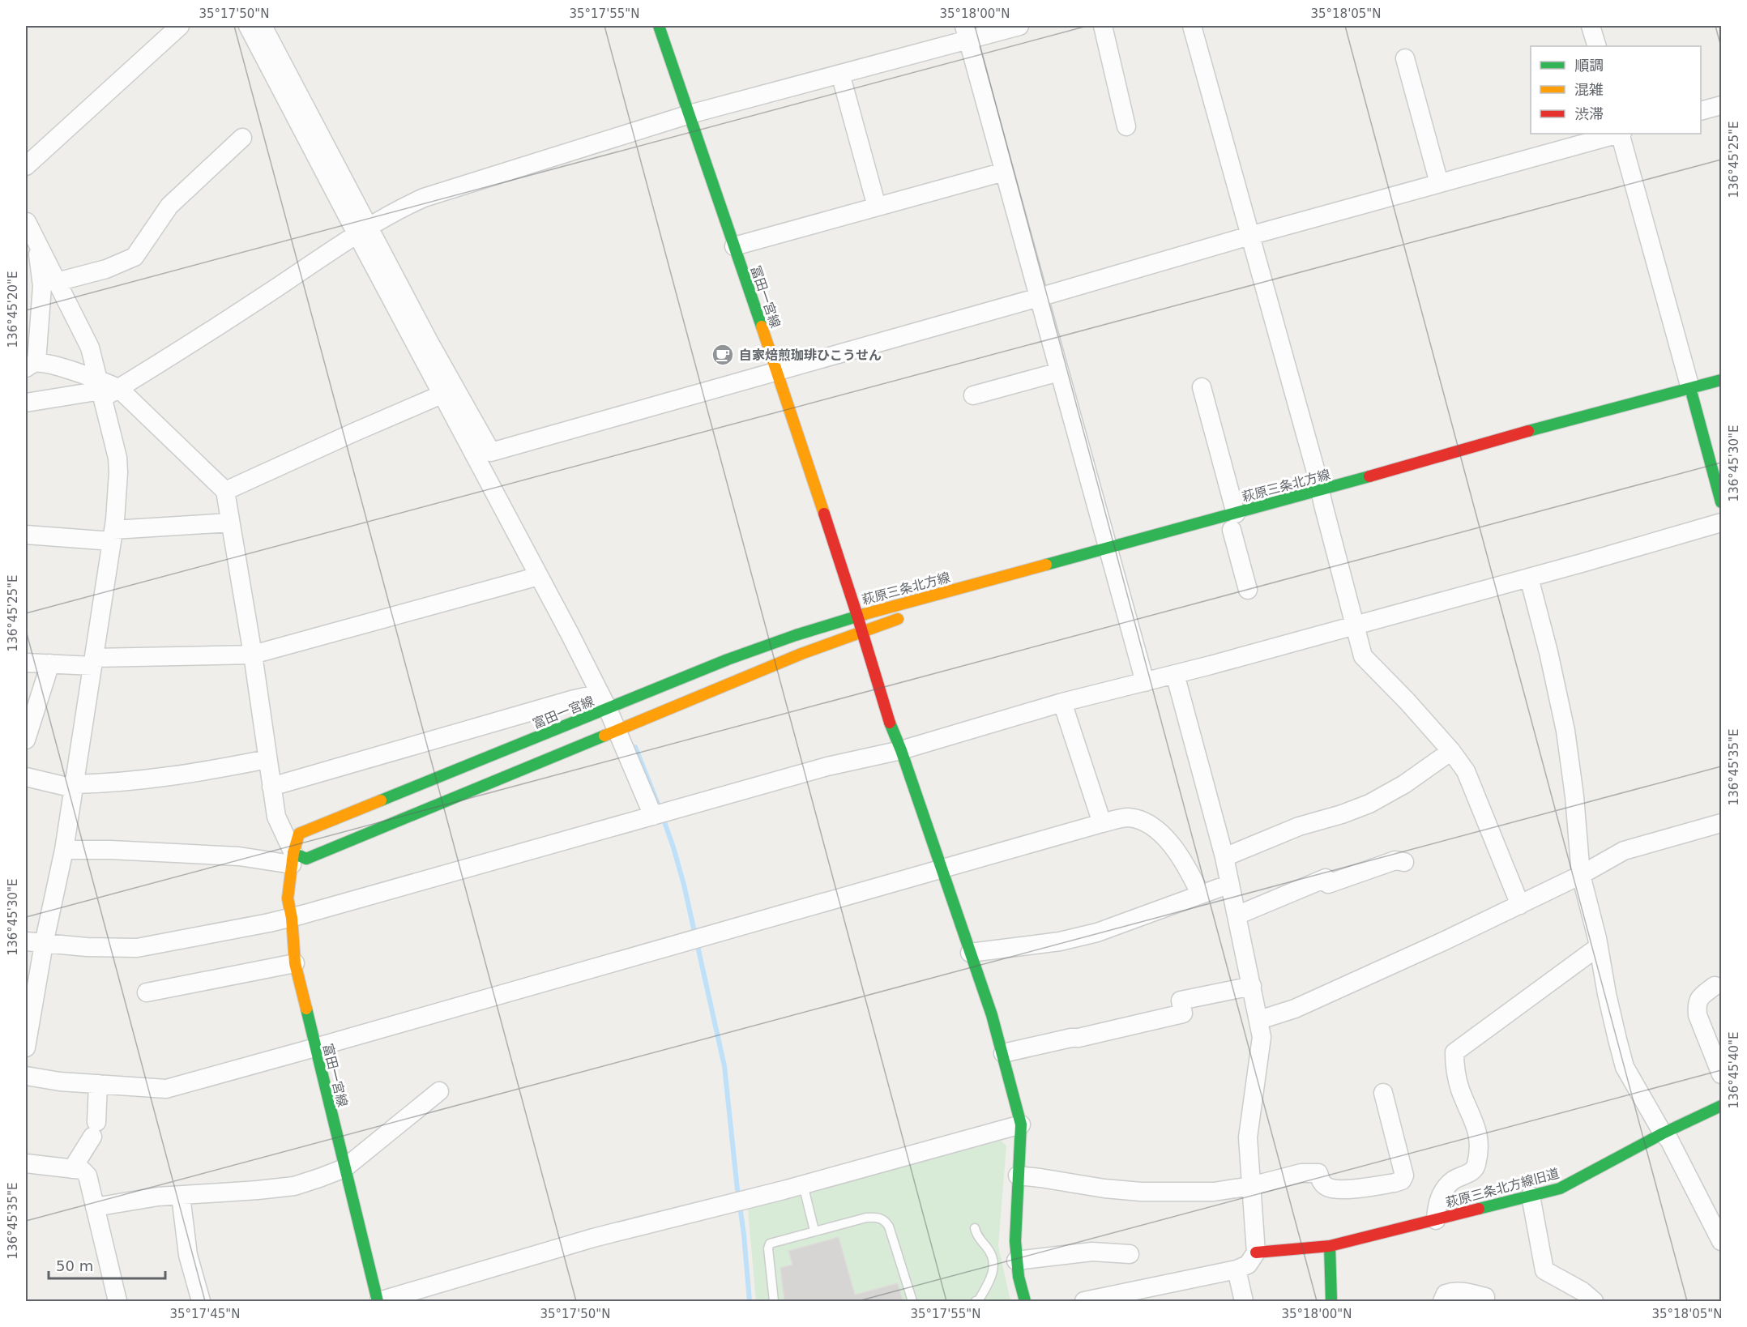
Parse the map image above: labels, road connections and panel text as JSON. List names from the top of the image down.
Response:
{
  "streets": {
    "main road": [
      "冨田一宮線",
      "萩原三条北方線",
      "富田一宮線",
      "萩原三条北方線旧道"
    ]
  },
  "crossings": [
    ["冨田一宮線", "萩原三条北方線"],
    ["冨田一宮線", "富田一宮線"],
    ["萩原三条北方線", "富田一宮線"]
  ],
  "places": {
    "cafe": ["自家焙煎珈琲ひこうせん"]
  },
  "legend": ["順調", "混雑", "渋滞"],
  "scale_bar": "50 m",
  "coordinates": [
    "35°17'50\"N",
    "35°17'55\"N",
    "35°18'00\"N",
    "35°18'05\"N",
    "136°45'25\"E",
    "136°45'20\"E",
    "136°45'30\"E",
    "136°45'35\"E",
    "136°45'40\"E",
    "35°17'45\"N"
  ]
}
